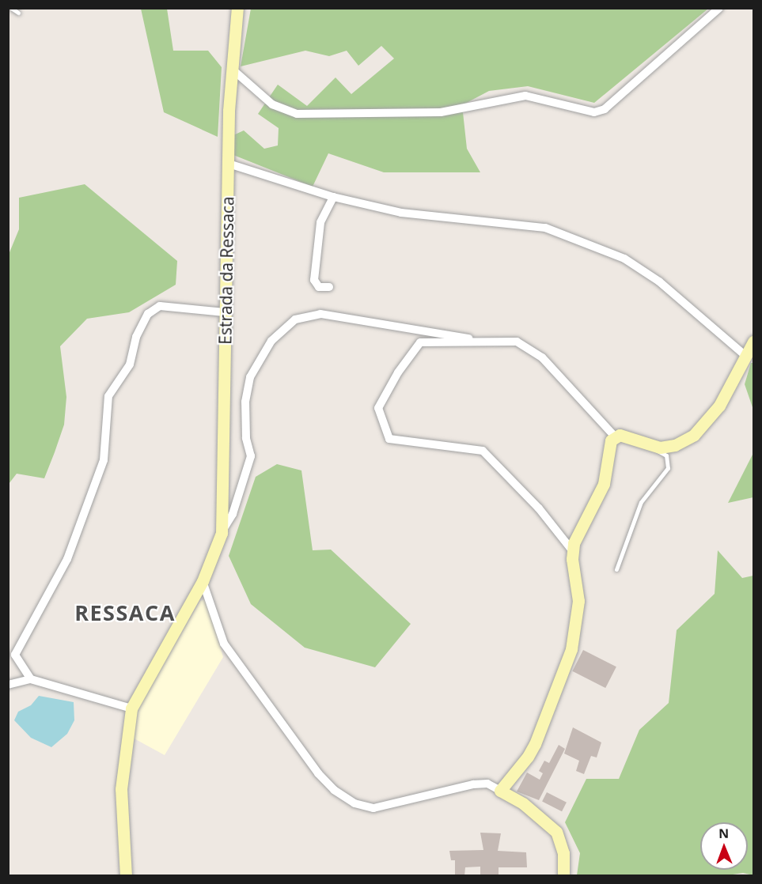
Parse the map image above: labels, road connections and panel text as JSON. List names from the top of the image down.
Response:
{
  "streets": {
    "street": ["Estrada da Ressaca"]
  },
  "districts": ["RESSACA"],
  "north": "top"
}
